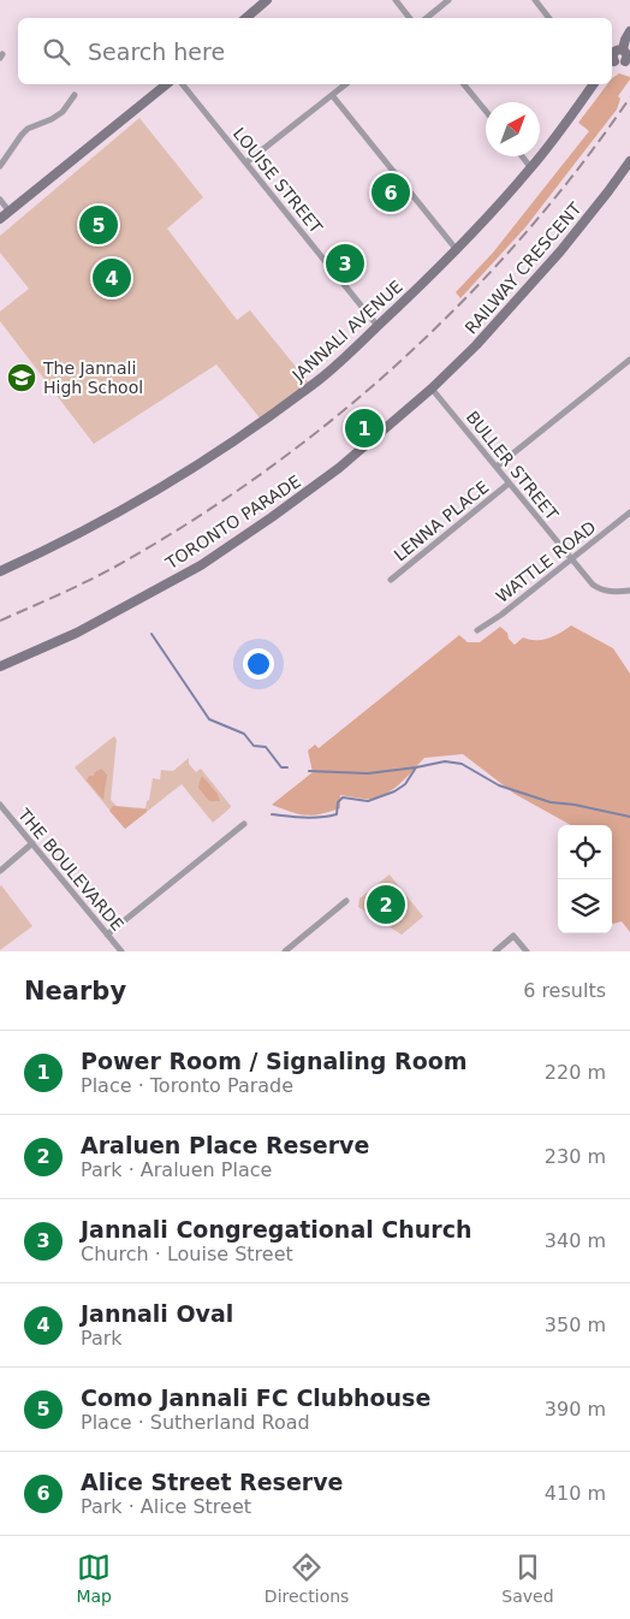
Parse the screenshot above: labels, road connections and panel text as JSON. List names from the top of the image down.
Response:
{
  "streets": {
    "street": [
      "LOUISE STREET",
      "RAILWAY CRESCENT",
      "JANNALI AVENUE",
      "BULLER STREET",
      "LENNA PLACE",
      "TORONTO PARADE",
      "WATTLE ROAD",
      "THE BOULEVARDE"
    ]
  },
  "crossings": [
    ["LOUISE STREET", "JANNALI AVENUE"],
    ["RAILWAY CRESCENT", "BULLER STREET"],
    ["RAILWAY CRESCENT", "TORONTO PARADE"],
    ["BULLER STREET", "LENNA PLACE"],
    ["BULLER STREET", "TORONTO PARADE"],
    ["BULLER STREET", "WATTLE ROAD"]
  ],
  "places": {
    "school or university": ["The Jannali High School"]
  },
  "north": "top right",
  "page": {
    "search": "Search here",
    "pins": [
      "6",
      "5",
      "3",
      "4",
      "1",
      "2"
    ],
    "heading": ["Nearby", "6 results"],
    "list": [
      {
        "mark": "1",
        "name": "Power Room / Signaling Room",
        "note": "Place · Toronto Parade",
        "value": "220 m"
      },
      {
        "mark": "2",
        "name": "Araluen Place Reserve",
        "note": "Park · Araluen Place",
        "value": "230 m"
      },
      {
        "mark": "3",
        "name": "Jannali Congregational Church",
        "note": "Church · Louise Street",
        "value": "340 m"
      },
      {
        "mark": "4",
        "name": "Jannali Oval",
        "note": "Park",
        "value": "350 m"
      },
      {
        "mark": "5",
        "name": "Como Jannali FC Clubhouse",
        "note": "Place · Sutherland Road",
        "value": "390 m"
      },
      {
        "mark": "6",
        "name": "Alice Street Reserve",
        "note": "Park · Alice Street",
        "value": "410 m"
      }
    ],
    "nav": ["Map", "Directions", "Saved"]
  }
}
